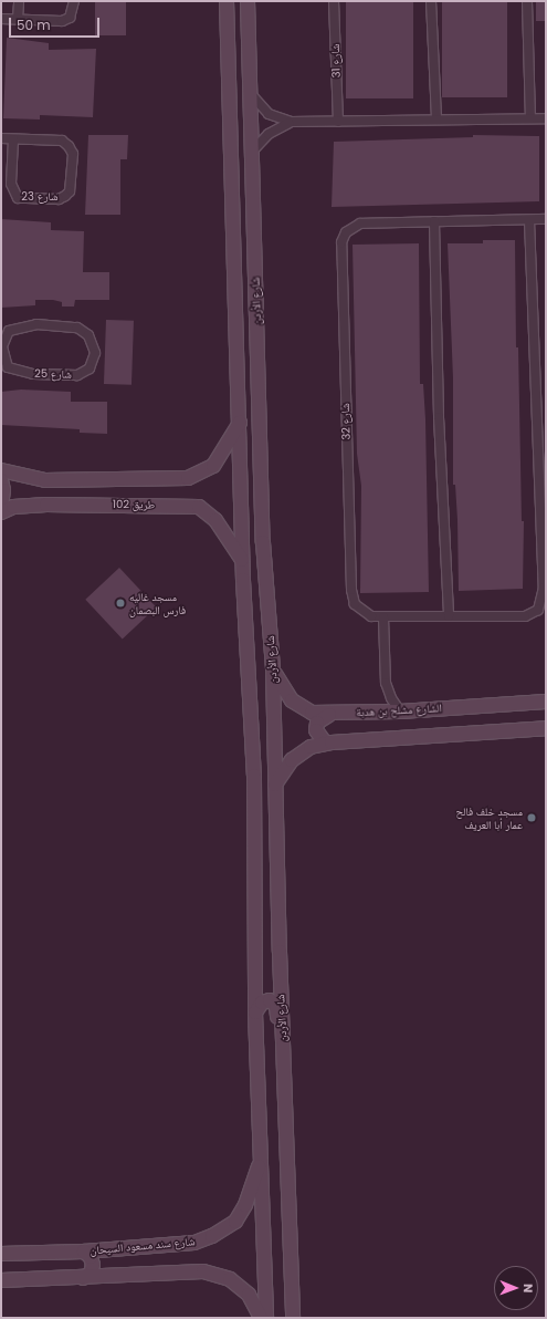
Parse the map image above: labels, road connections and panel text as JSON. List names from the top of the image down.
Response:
{
  "streets": {
    "main road": [
      "شارع الأردن",
      "طريق 102",
      "الشارع مشلح بن هدبة",
      "شارع سند مسعود السيحان"
    ],
    "street": [
      "شارع 31",
      "23 شارع",
      "شارع 25",
      "شارع 32"
    ]
  },
  "crossings": [
    ["شارع الأردن", "طريق 102"],
    ["شارع الأردن", "الشارع مشلح بن هدبة"],
    ["شارع الأردن", "شارع سند مسعود السيحان"]
  ],
  "places": ["مسجد غاليه فارس البصمان", "مسجد خلف فالح عمار أبا العريف"],
  "scale_bar": "50 m",
  "north": "right"
}
